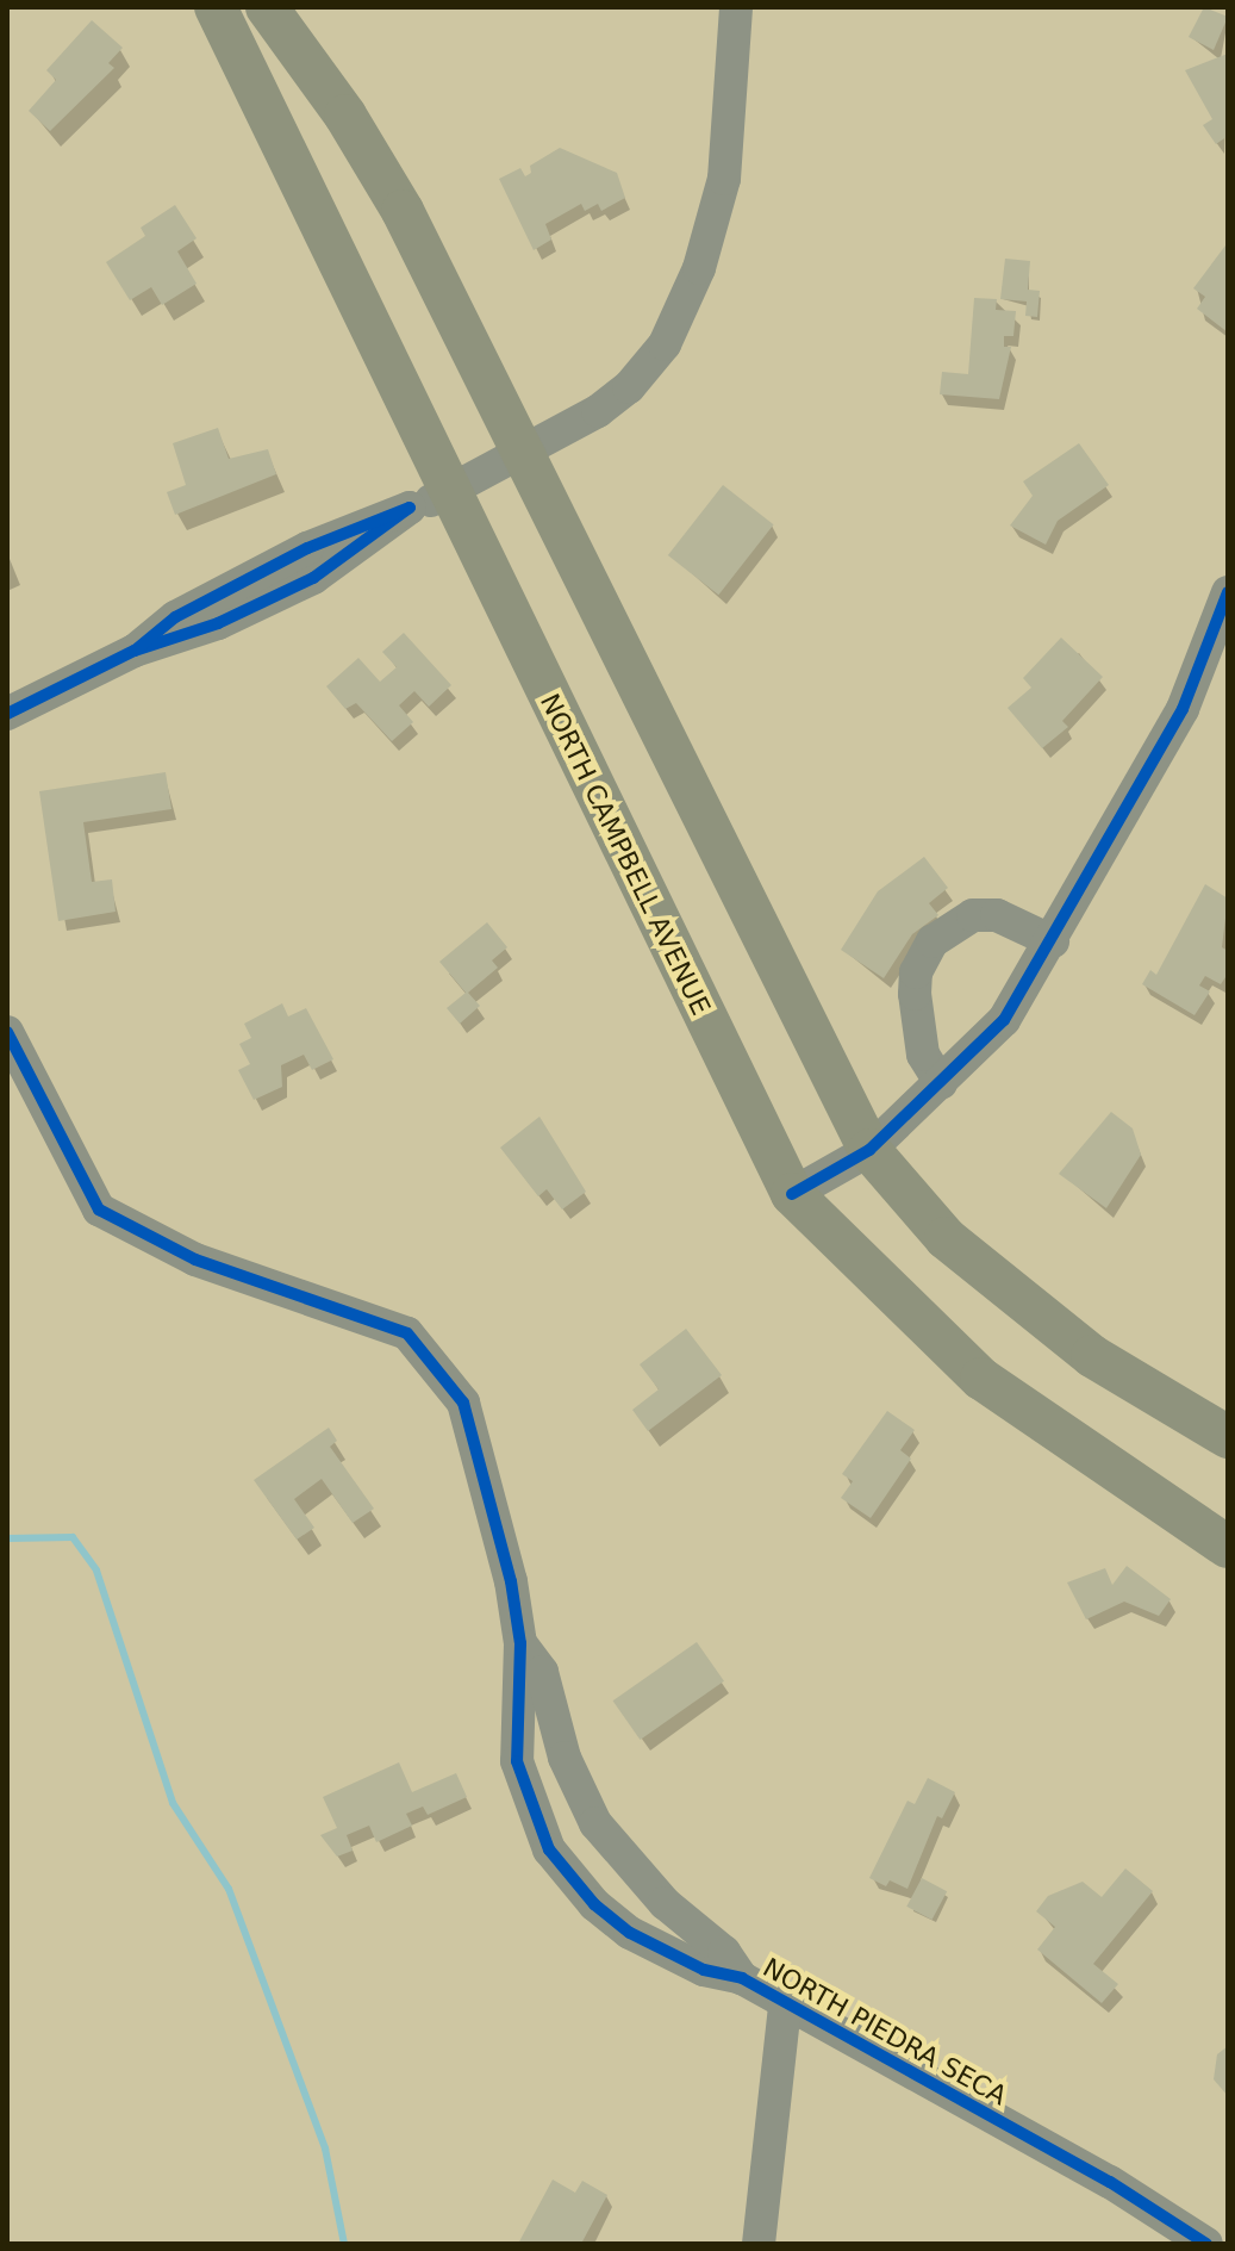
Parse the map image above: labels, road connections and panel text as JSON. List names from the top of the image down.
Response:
{
  "streets": {
    "main road": ["NORTH CAMPBELL AVENUE"],
    "street": ["NORTH PIEDRA SECA"]
  }
}
